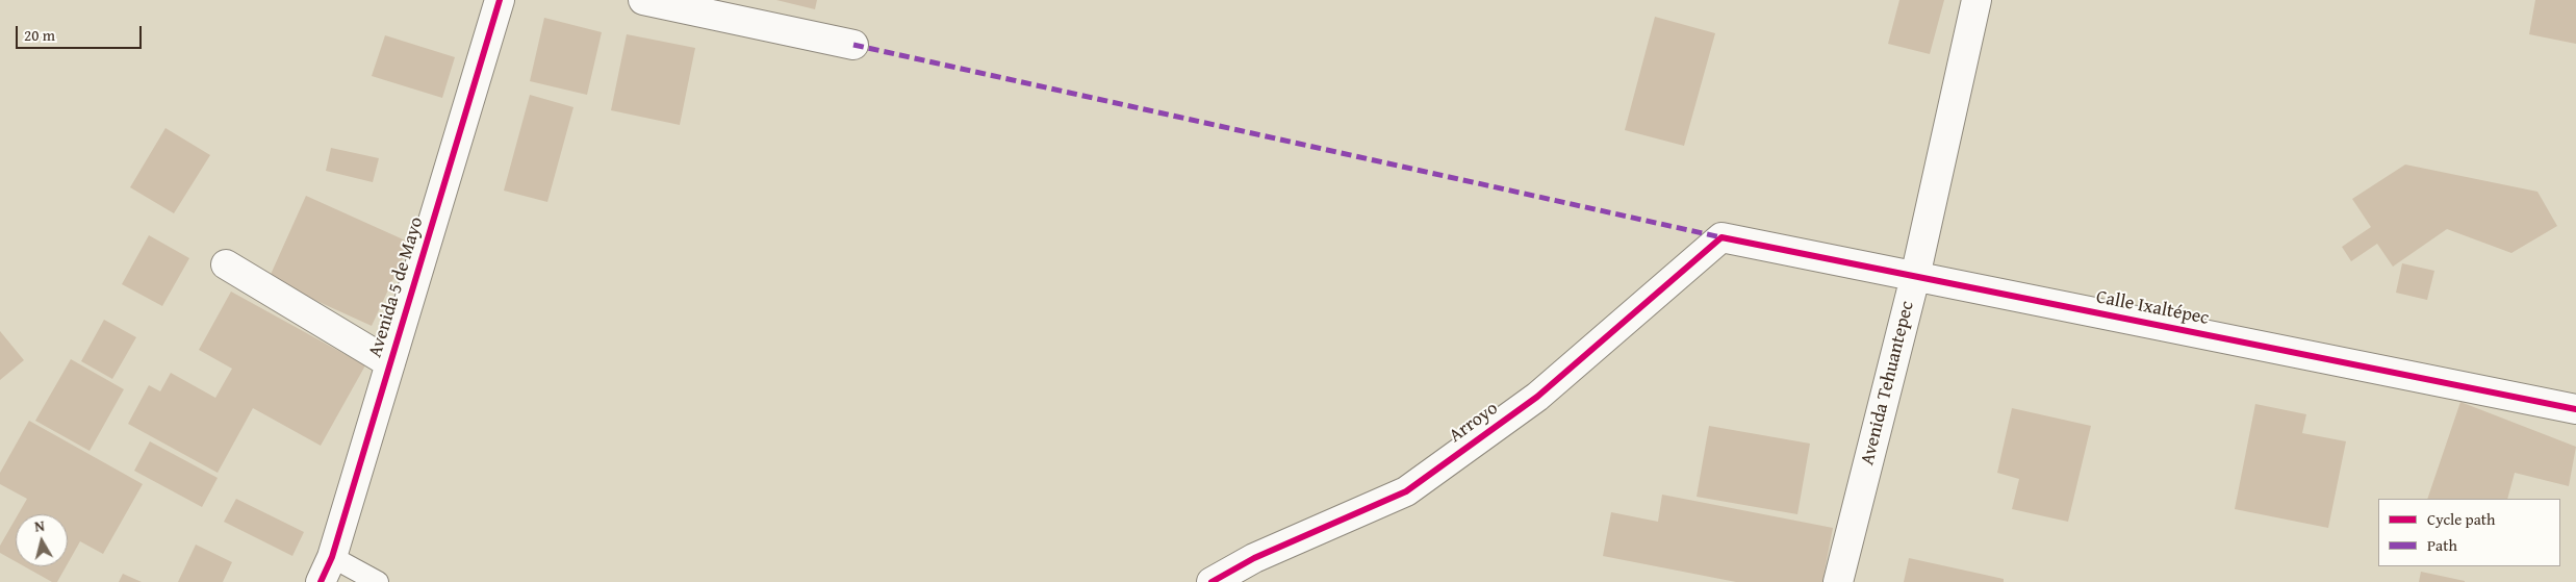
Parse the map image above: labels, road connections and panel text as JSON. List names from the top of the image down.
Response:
{
  "streets": {
    "street": [
      "Avenida 5 de Mayo",
      "Calle Ixaltépec",
      "Avenida Tehuantepec",
      "Arroyo"
    ]
  },
  "crossings": [
    ["Calle Ixaltépec", "Avenida Tehuantepec"],
    ["Calle Ixaltépec", "Arroyo"]
  ],
  "legend": ["Cycle path", "Path"],
  "scale_bar": "20 m",
  "north": "top"
}
